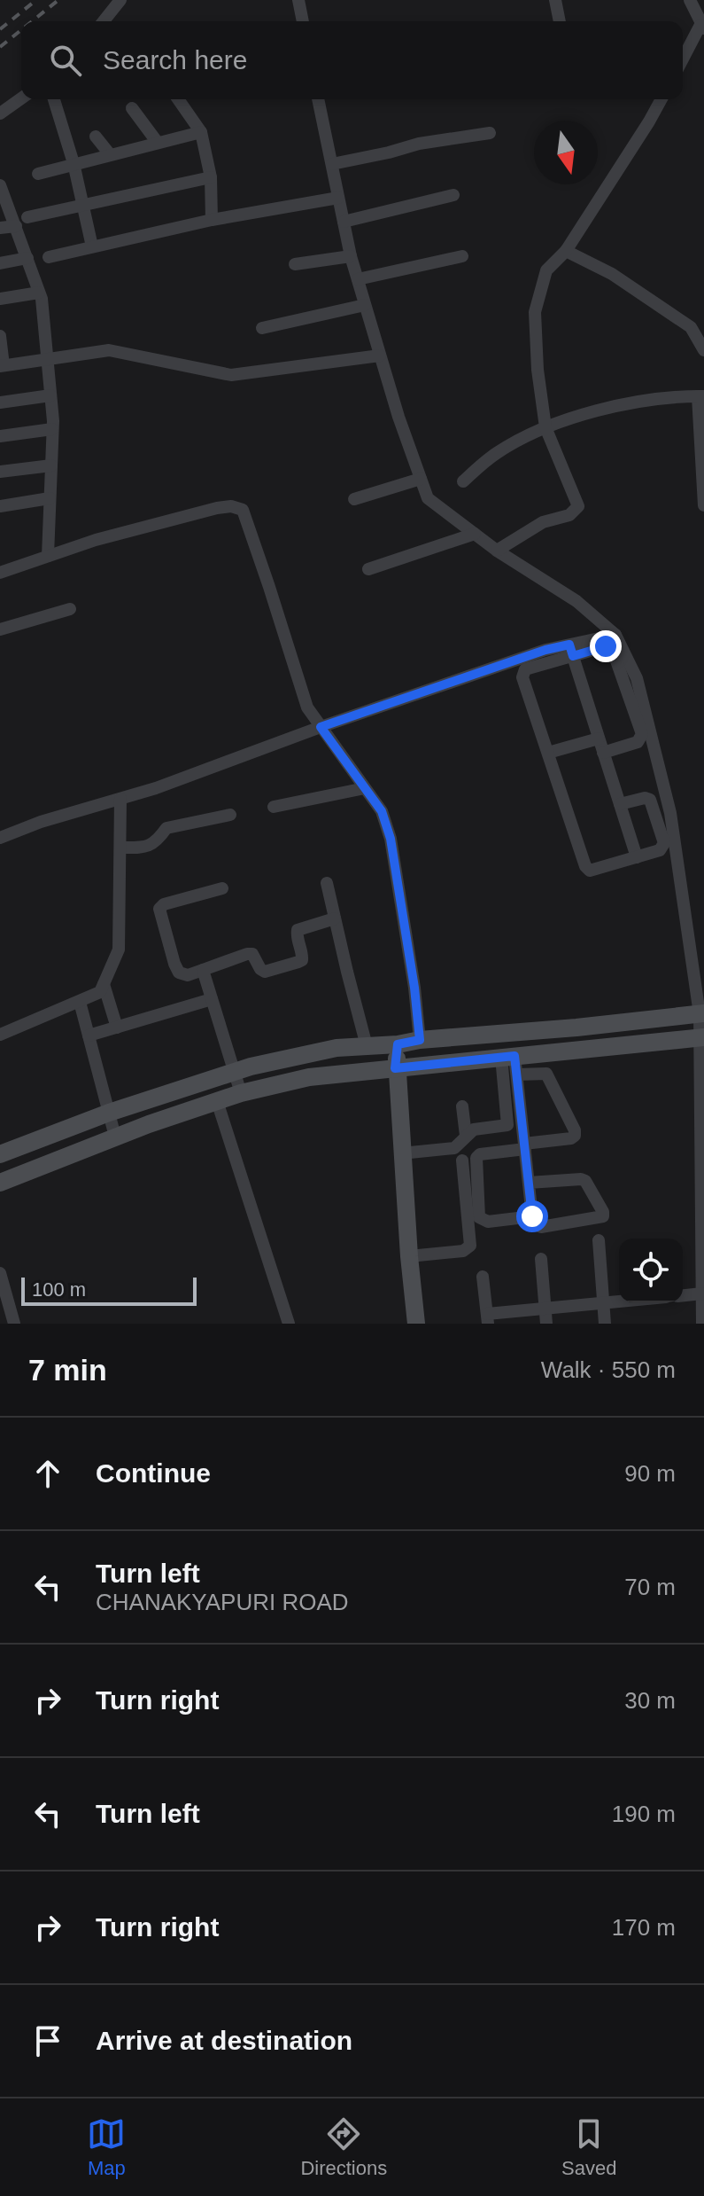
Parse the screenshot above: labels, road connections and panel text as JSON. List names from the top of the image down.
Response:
{
  "scale_bar": "100 m",
  "north": "bottom",
  "page": {
    "search": "Search here",
    "scale": "100 m",
    "heading": ["7 min", "Walk · 550 m"],
    "list": [
      ["Continue", "90 m"],
      ["Turn left", "CHANAKYAPURI ROAD", "70 m"],
      ["Turn right", "30 m"],
      ["Turn left", "190 m"],
      ["Turn right", "170 m"],
      "Arrive at destination"
    ],
    "nav": ["Map", "Directions", "Saved"]
  }
}
